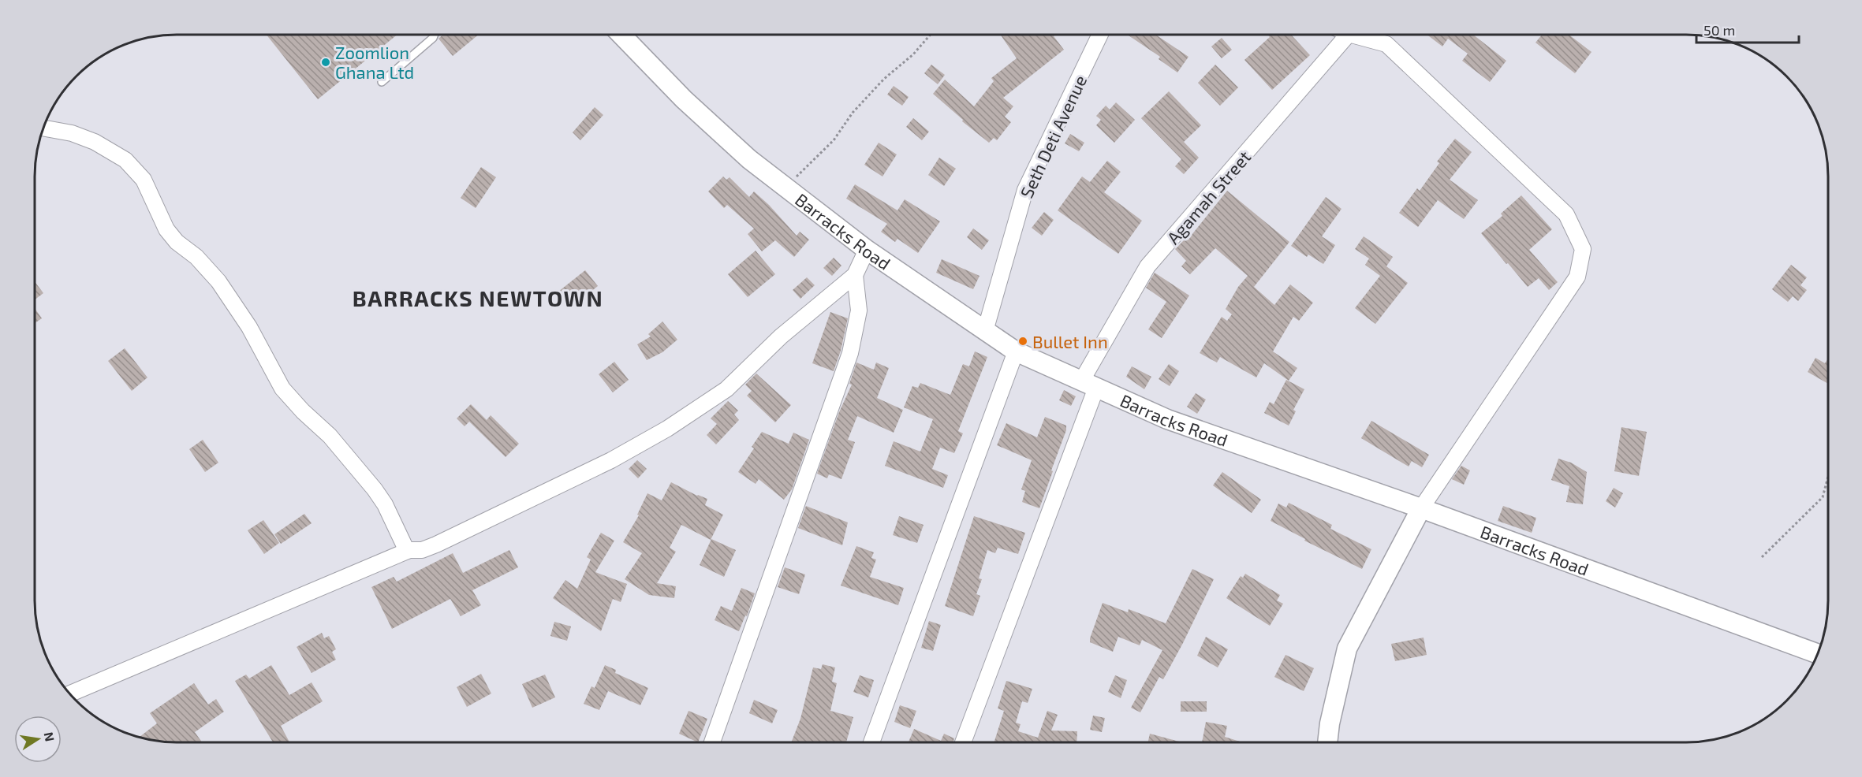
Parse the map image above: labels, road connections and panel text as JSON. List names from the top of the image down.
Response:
{
  "streets": {
    "street": ["Seth Deti Avenue", "Agamah Street", "Barracks Road"]
  },
  "crossings": [
    ["Seth Deti Avenue", "Barracks Road"],
    ["Agamah Street", "Barracks Road"]
  ],
  "districts": ["BARRACKS NEWTOWN"],
  "places": ["Zoomlion Ghana Ltd", "Bullet Inn"],
  "scale_bar": "50 m",
  "north": "right"
}
